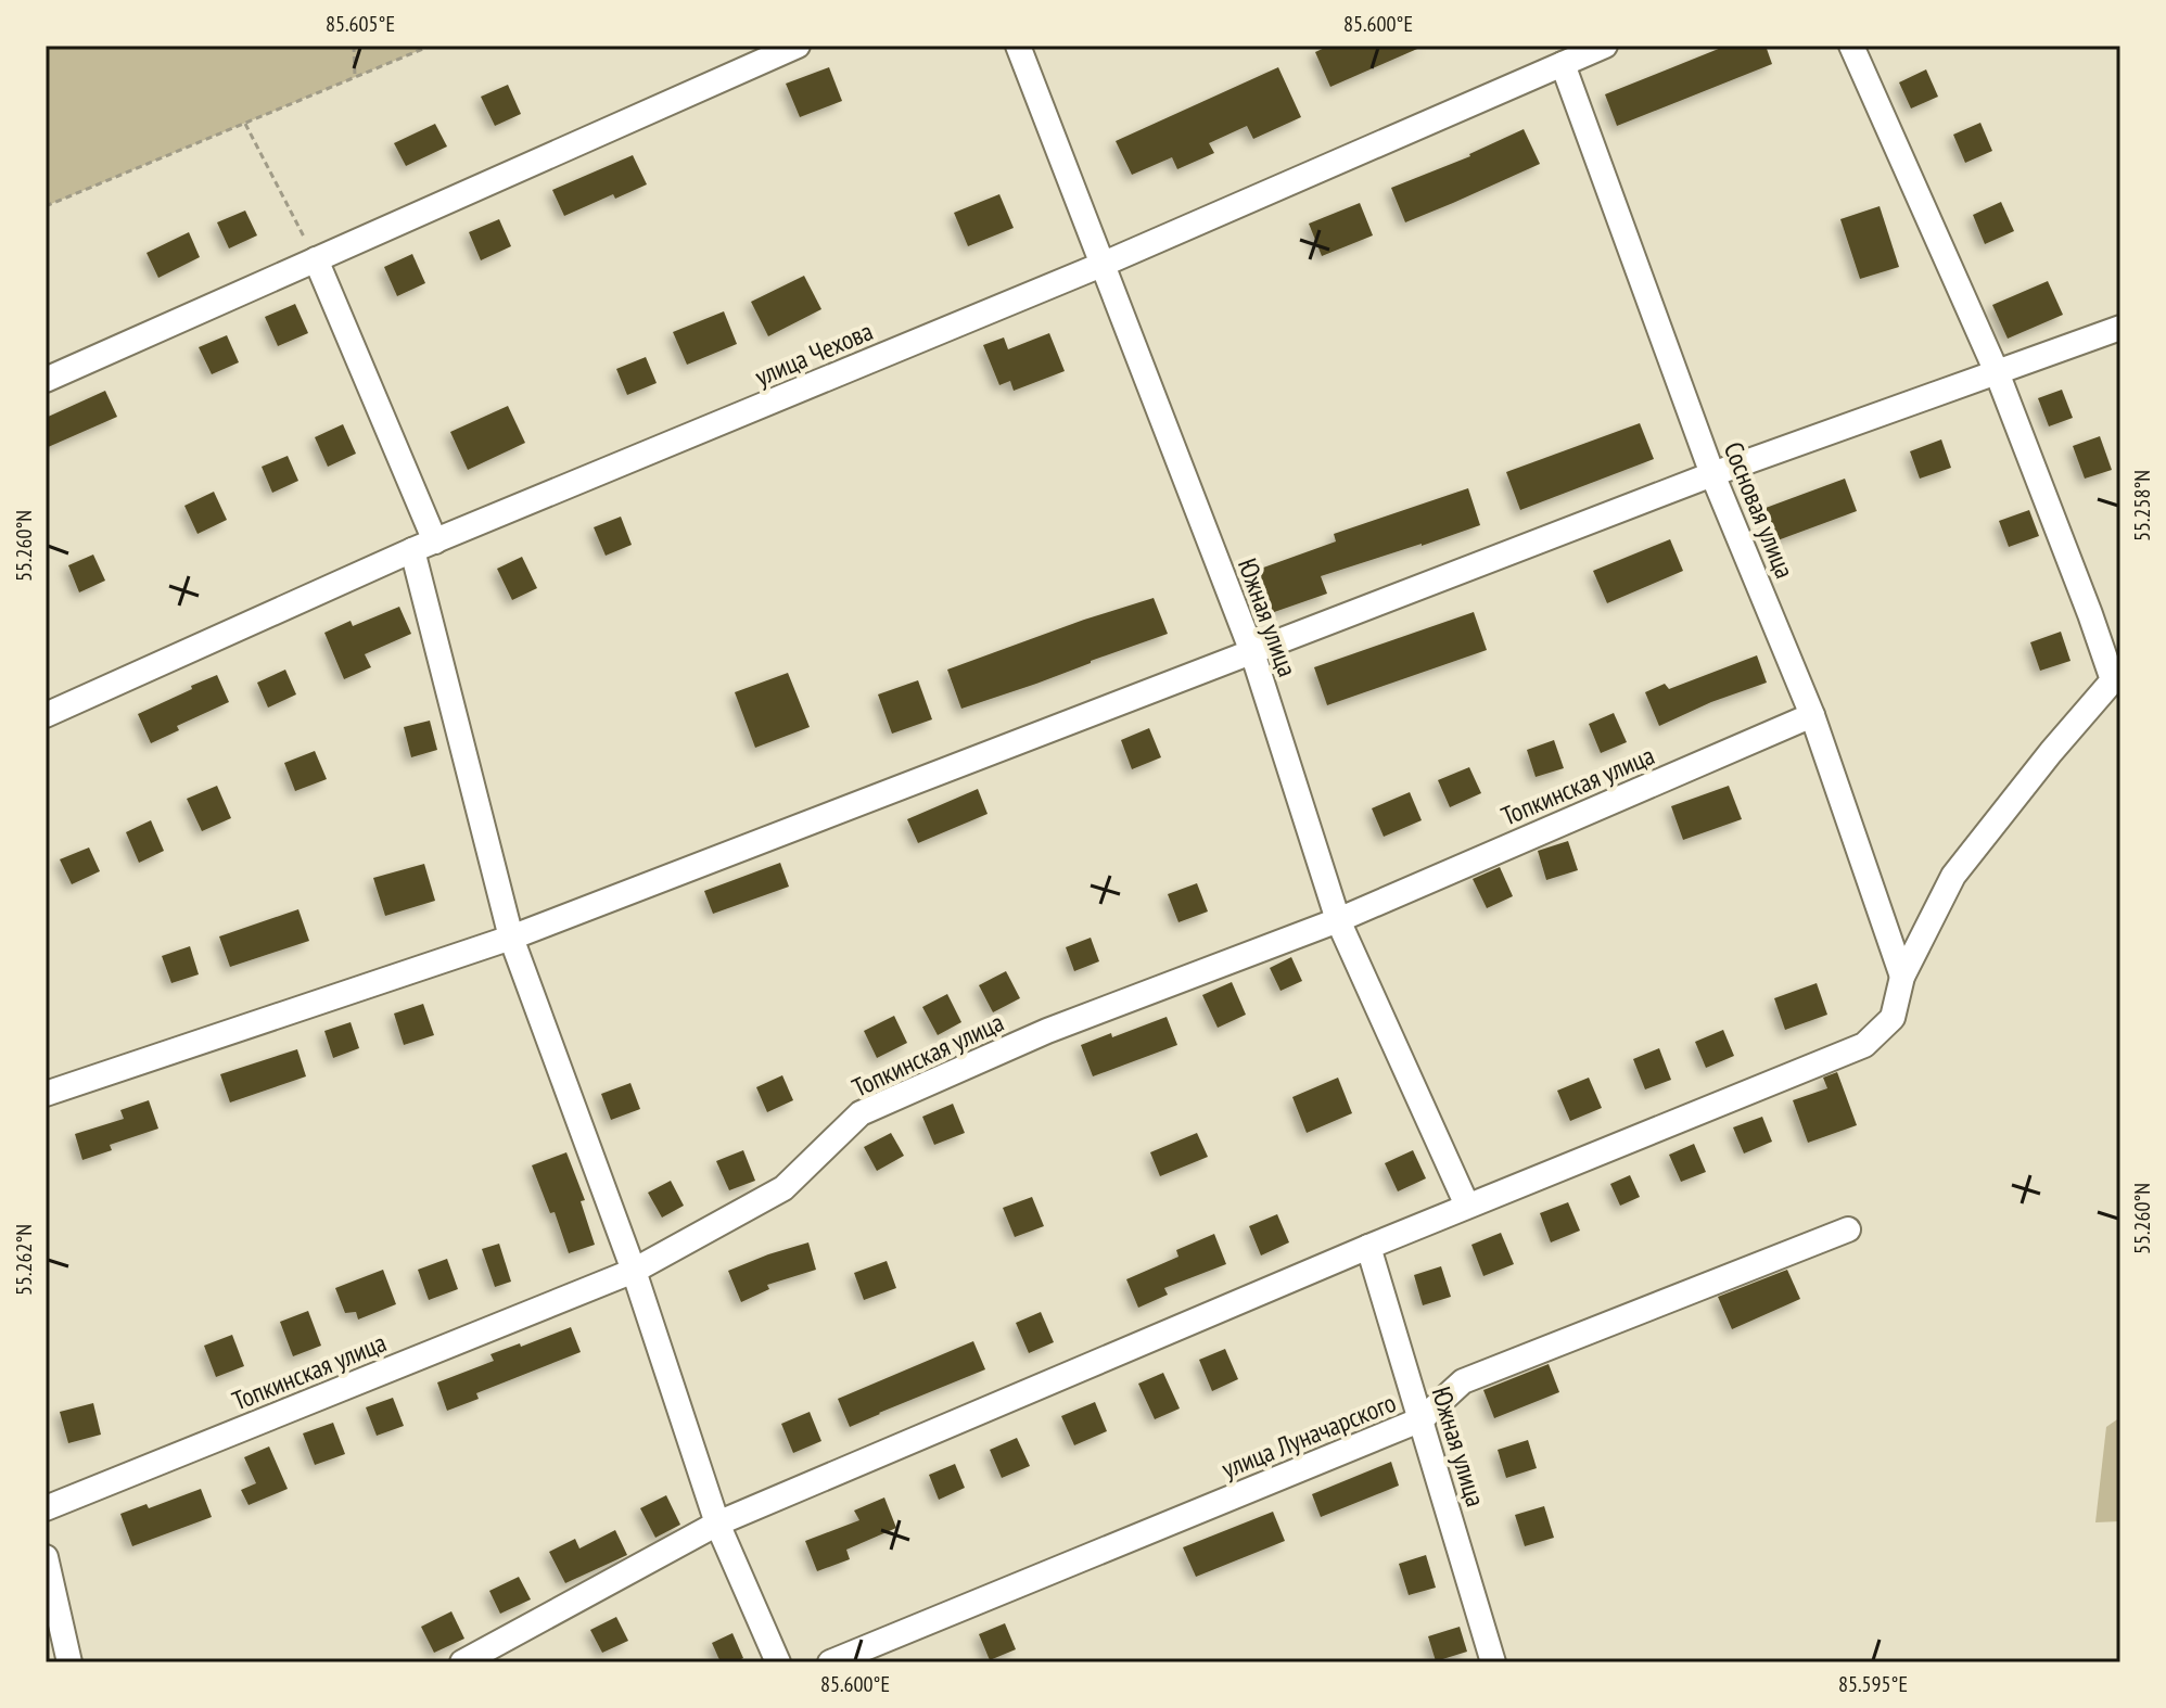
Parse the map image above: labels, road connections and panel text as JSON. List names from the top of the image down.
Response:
{
  "streets": {
    "street": [
      "улица Чехова",
      "Сосновая улица",
      "Южная улица",
      "Топкинская улица",
      "улица Луначарского"
    ]
  },
  "crossings": [
    ["улица Чехова", "Сосновая улица"],
    ["улица Чехова", "Южная улица"],
    ["Сосновая улица", "Топкинская улица"],
    ["Южная улица", "Топкинская улица"],
    ["Южная улица", "улица Луначарского"]
  ],
  "coordinates": [
    "85.605°E",
    "85.600°E",
    "55.258°N",
    "55.260°N",
    "55.262°N",
    "85.595°E"
  ]
}
